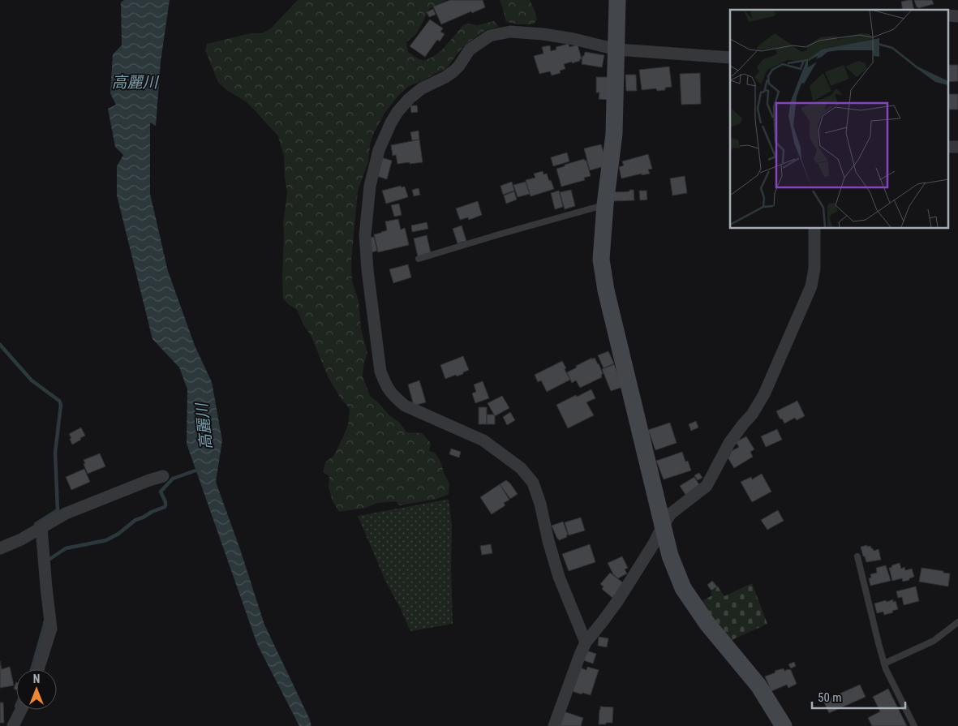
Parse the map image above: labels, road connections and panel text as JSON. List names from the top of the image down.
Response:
{
  "water": ["高麗川"],
  "scale_bar": "50 m",
  "north": "top"
}
